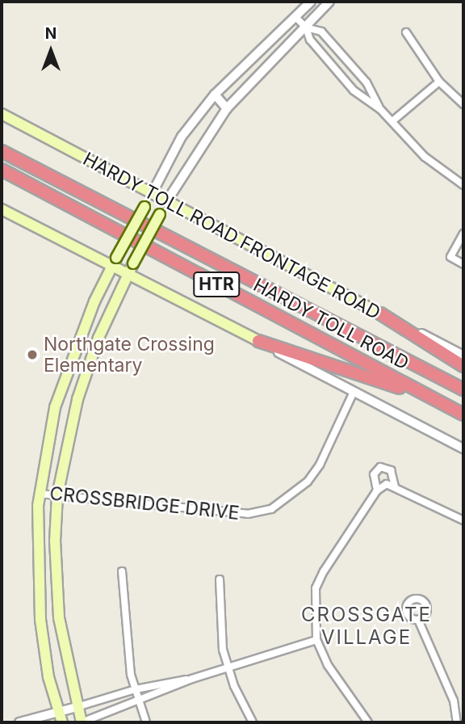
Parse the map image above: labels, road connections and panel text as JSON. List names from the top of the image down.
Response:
{
  "streets": {
    "highway": ["HTR", "HARDY TOLL ROAD"],
    "main road": ["HARDY TOLL ROAD FRONTAGE ROAD"],
    "street": ["CROSSBRIDGE DRIVE"]
  },
  "districts": ["CROSSGATE VILLAGE"],
  "places": ["Northgate Crossing Elementary"],
  "north": "top"
}
